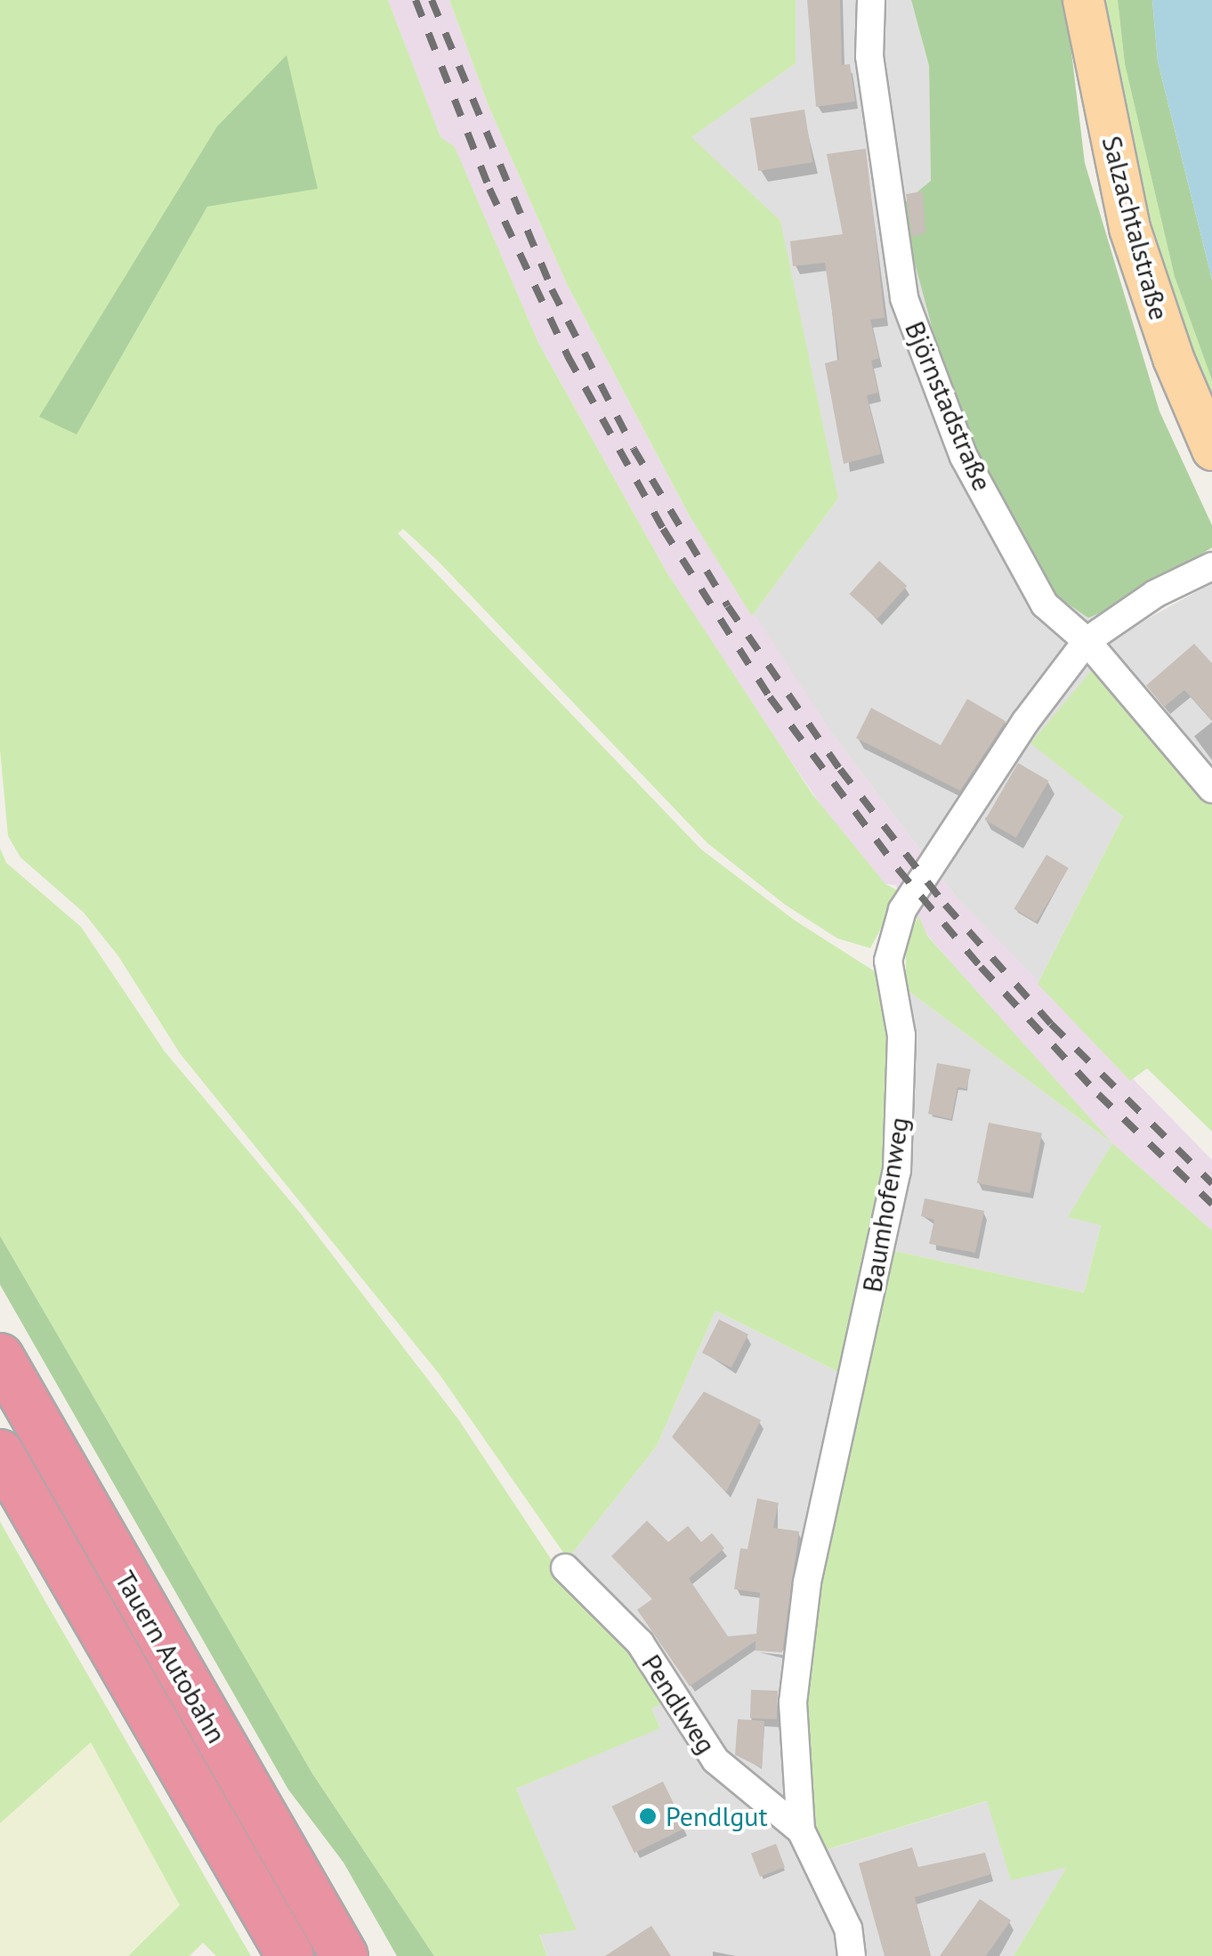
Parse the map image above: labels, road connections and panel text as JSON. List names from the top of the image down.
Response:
{
  "streets": {
    "highway": ["Tauern Autobahn"],
    "main road": ["Salzachtalstraße"],
    "street": ["Björnstadstraße", "Baumhofenweg", "Pendlweg"]
  },
  "crossings": [
    ["Björnstadstraße", "Baumhofenweg"],
    ["Baumhofenweg", "Pendlweg"]
  ],
  "places": ["Pendlgut"]
}
